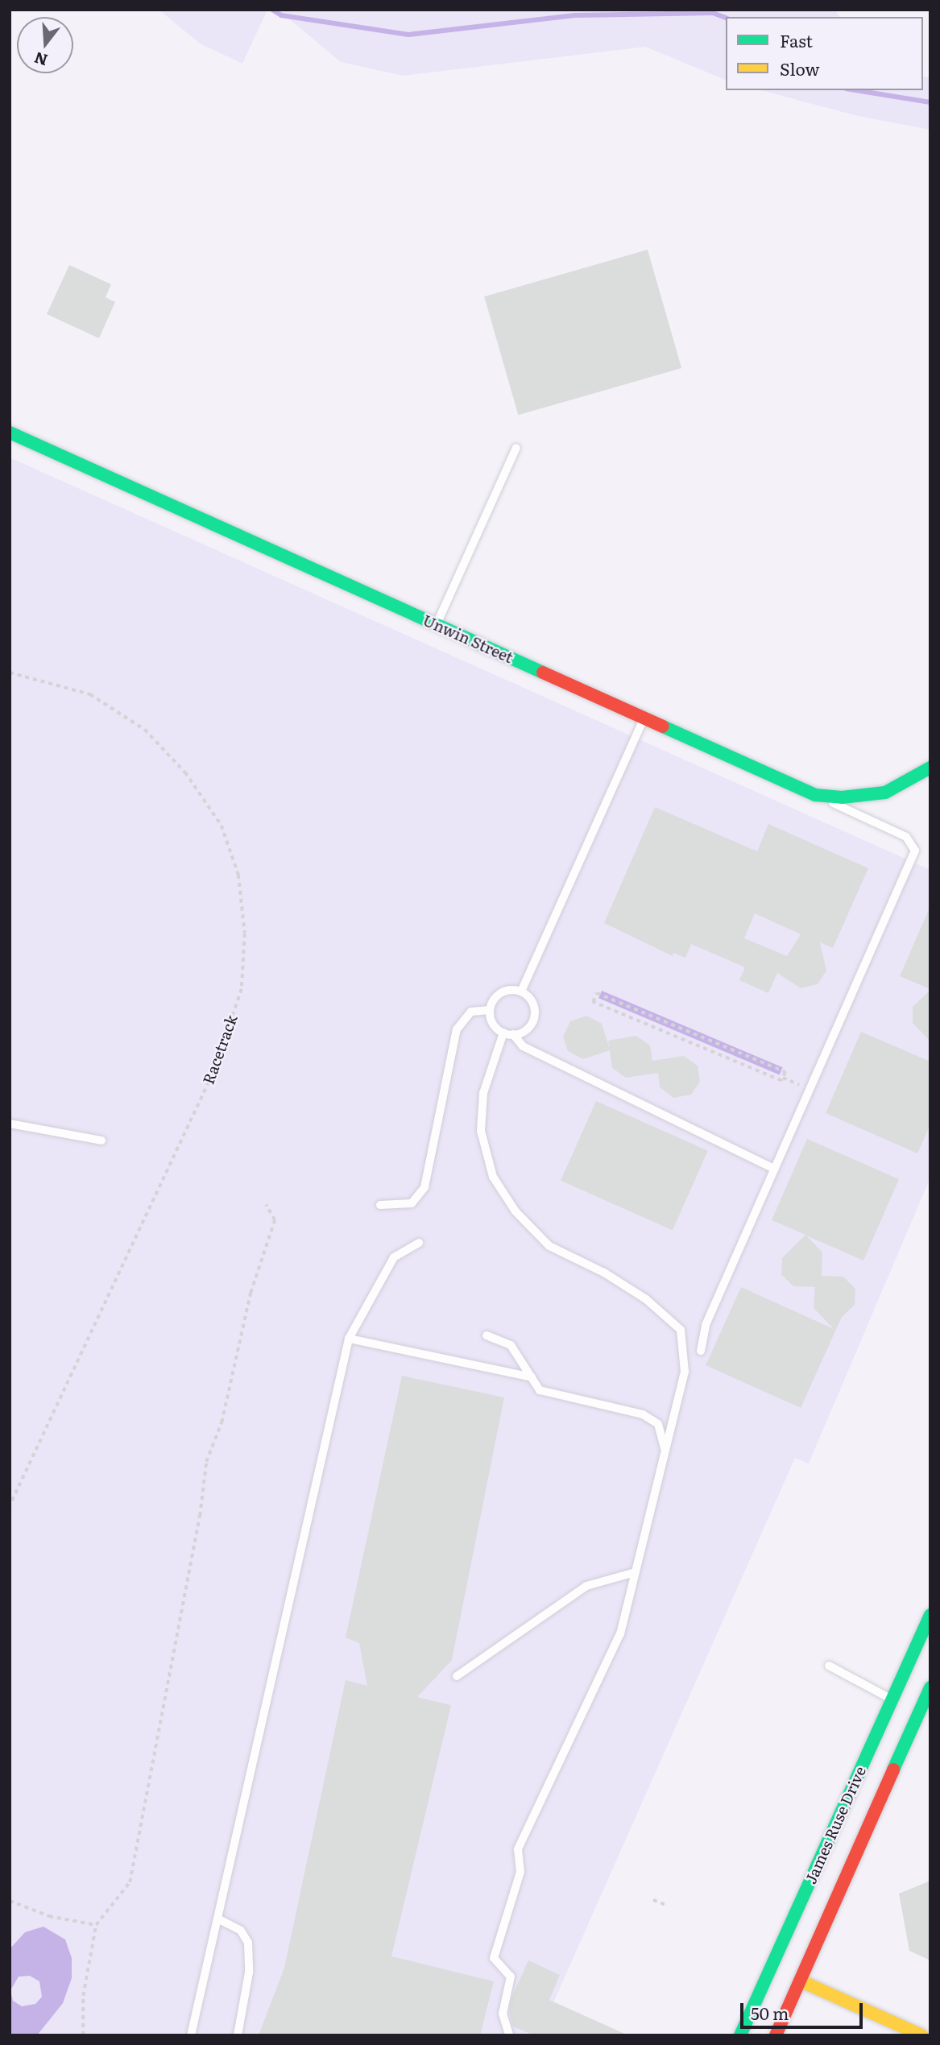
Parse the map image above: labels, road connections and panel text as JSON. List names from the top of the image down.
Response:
{
  "streets": {
    "street": ["Unwin Street", "James Ruse Drive"],
    "path": ["Racetrack"]
  },
  "legend": ["Fast", "Slow"],
  "scale_bar": "50 m",
  "north": "bottom"
}
